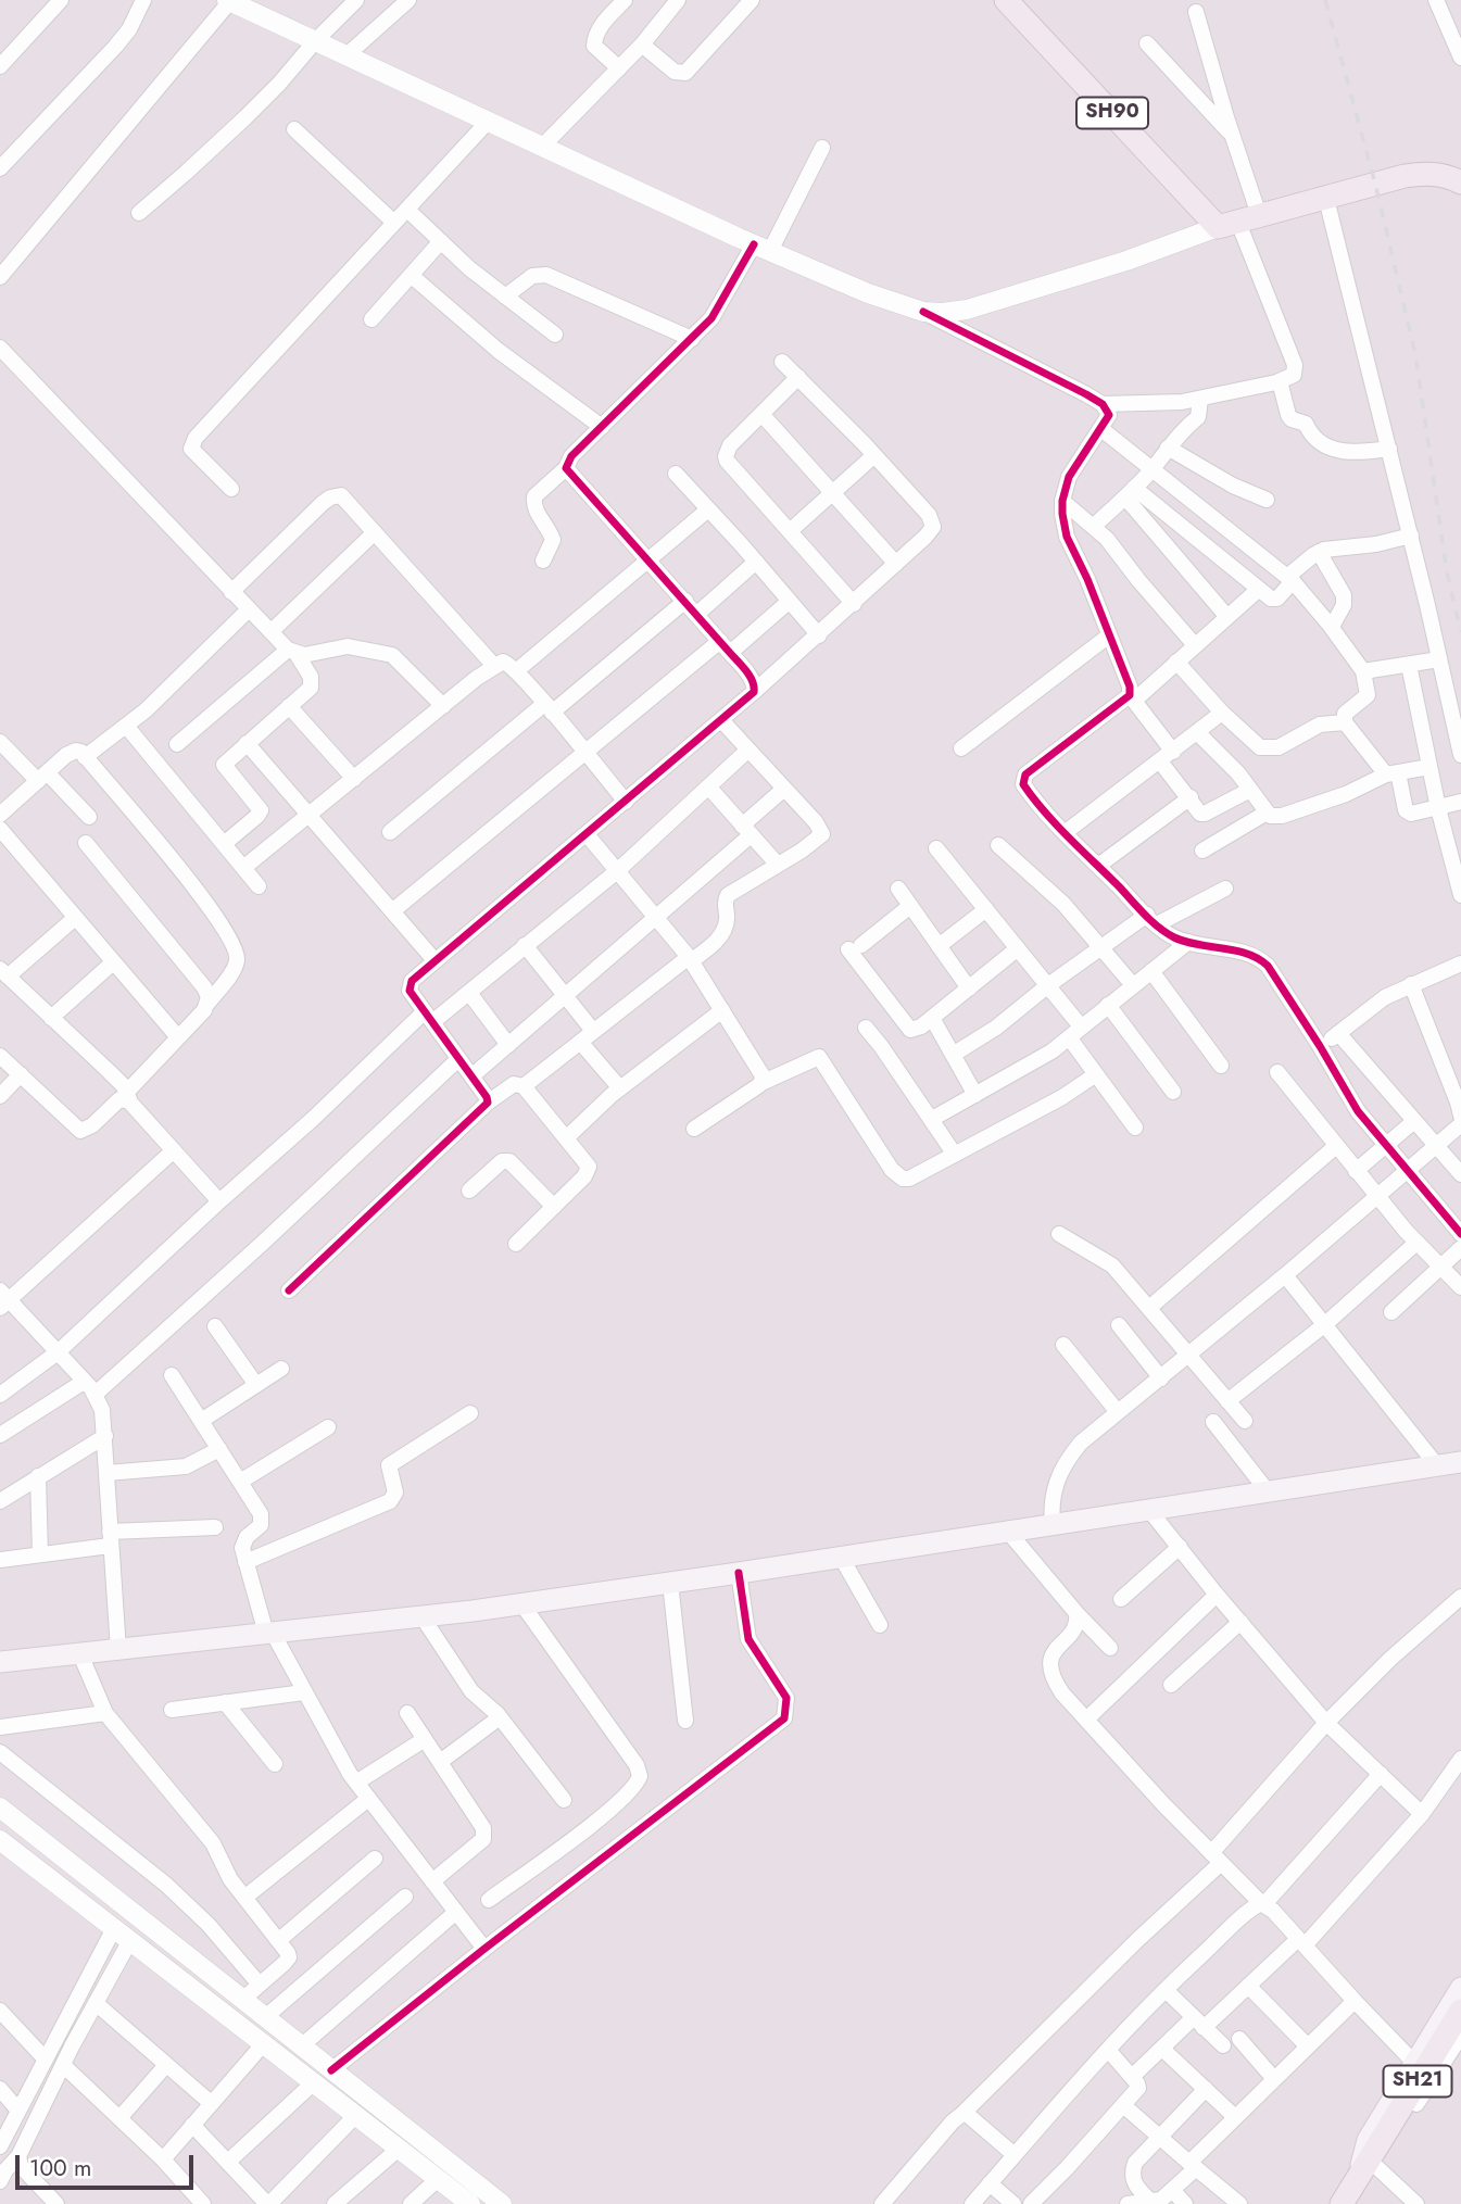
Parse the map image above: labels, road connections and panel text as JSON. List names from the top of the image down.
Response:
{
  "streets": {
    "main road": ["SH90", "SH21"]
  },
  "scale_bar": "100 m"
}
